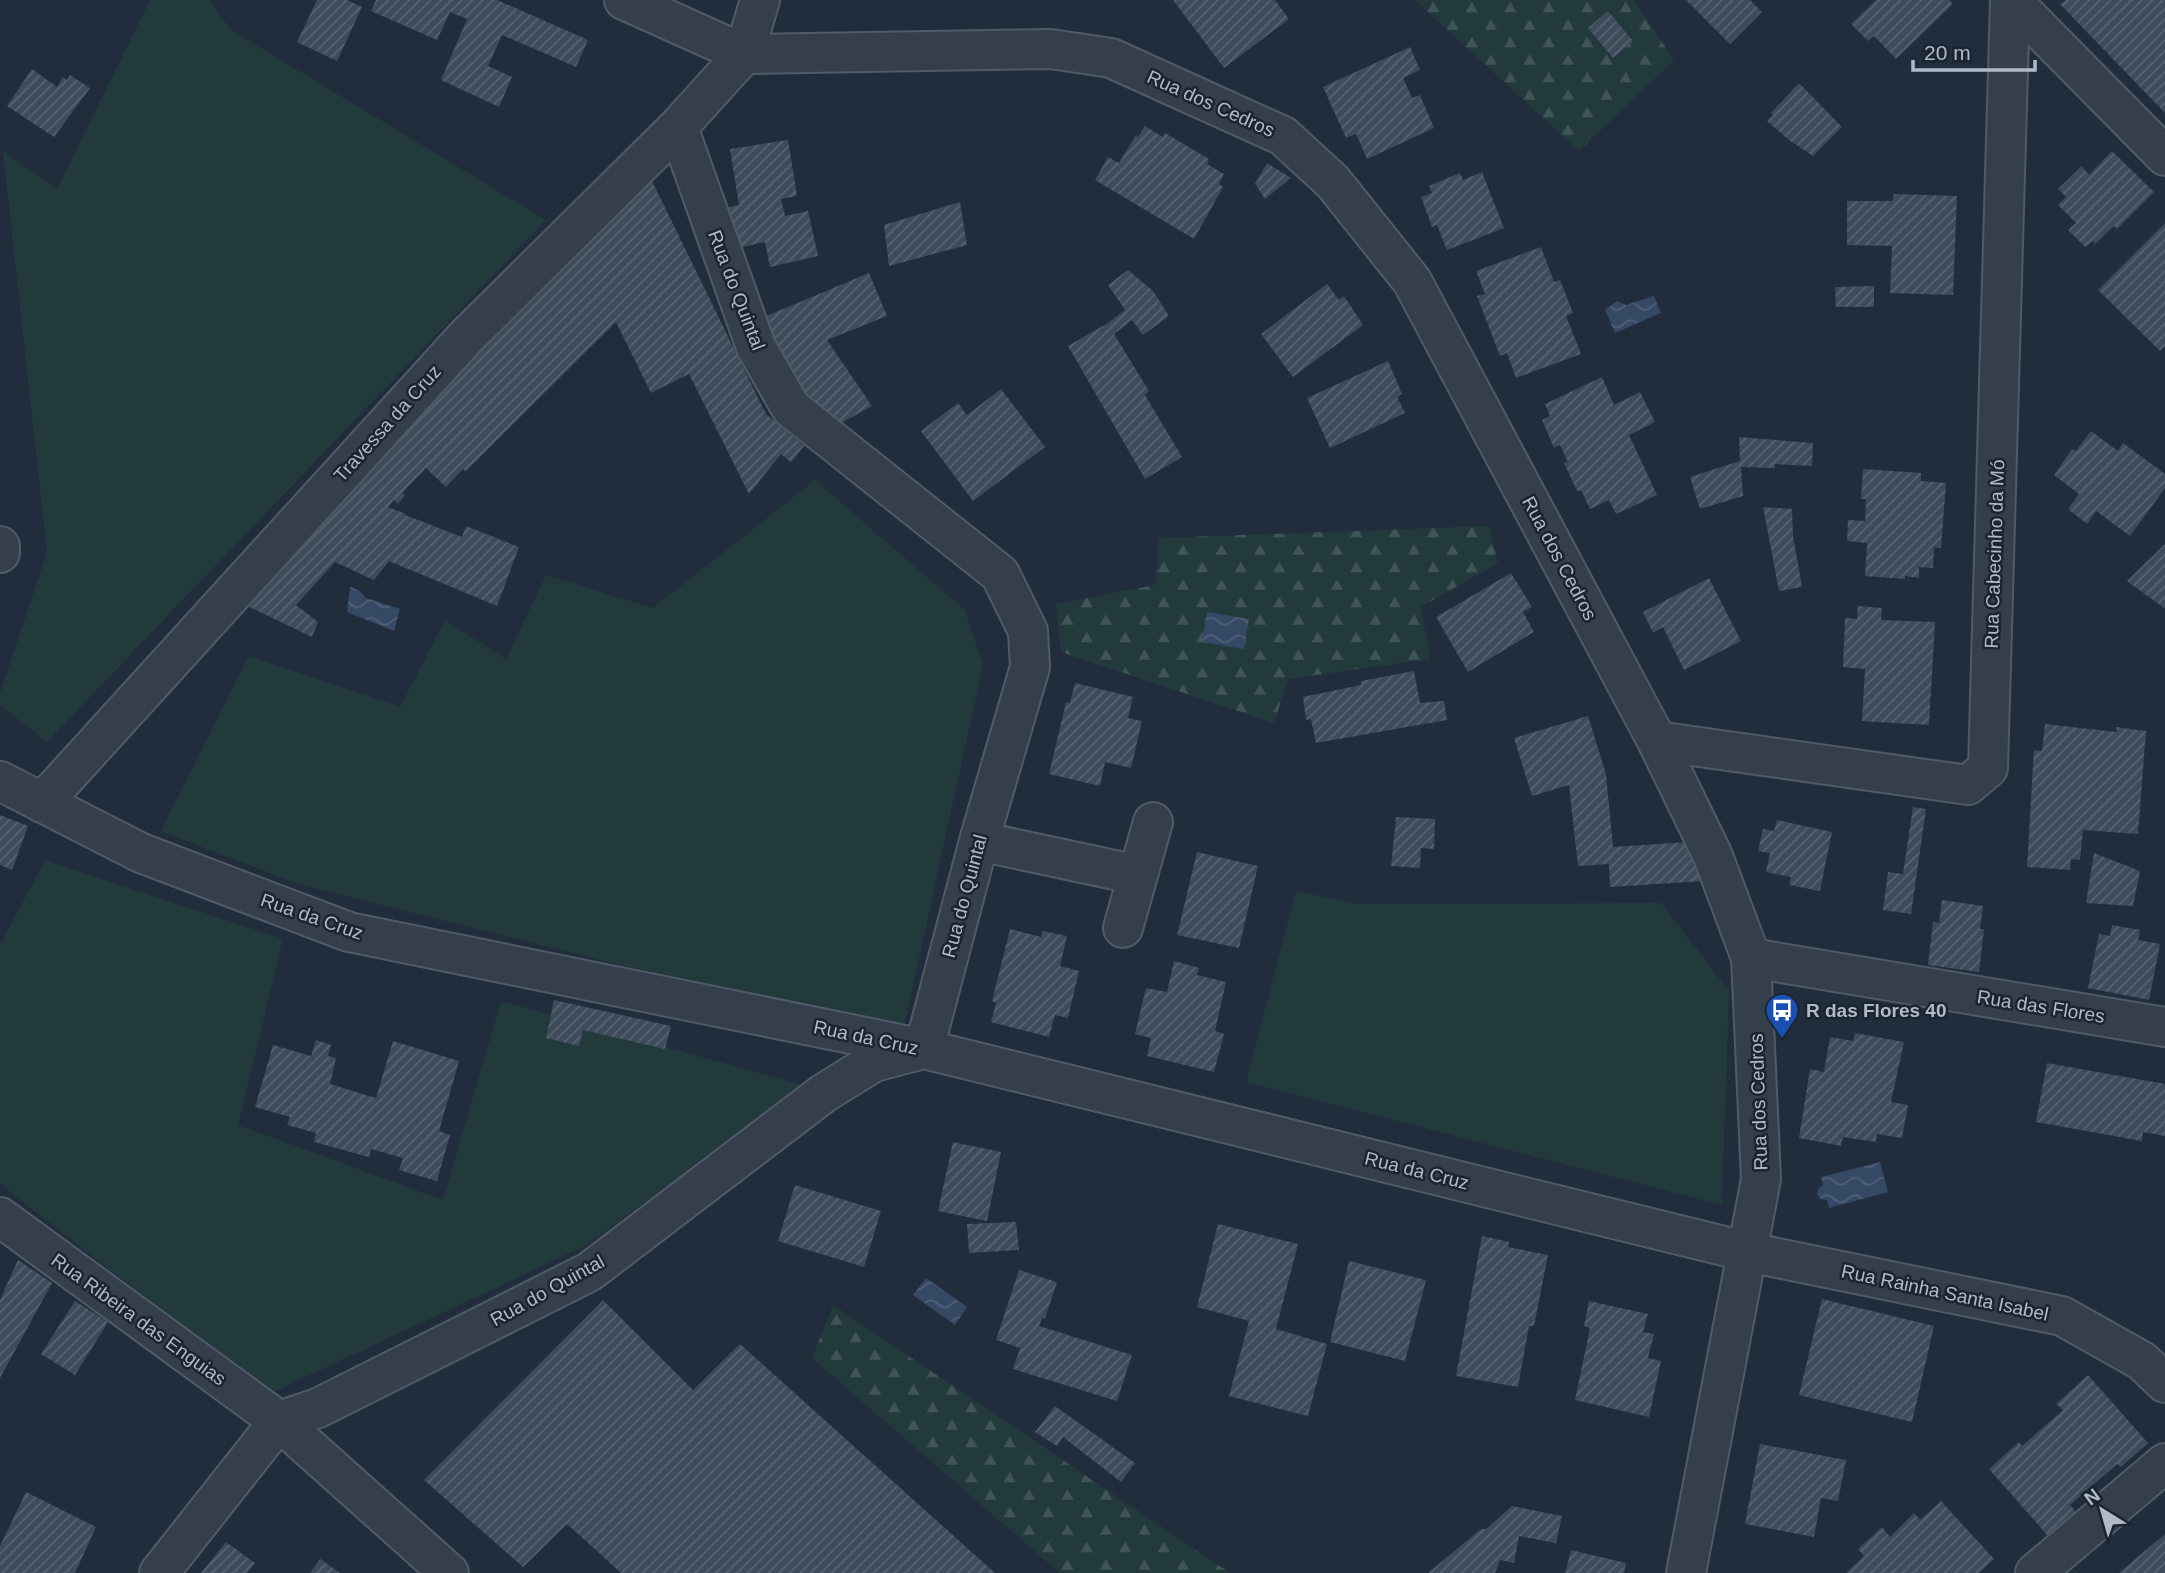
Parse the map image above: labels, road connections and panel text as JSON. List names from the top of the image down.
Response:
{
  "streets": {
    "street": [
      "Rua dos Cedros",
      "Rua do Quintal",
      "Travessa da Cruz",
      "Rua Cabecinho da Mó",
      "Rua da Cruz",
      "Rua das Flores",
      "Rua Rainha Santa Isabel",
      "Rua Ribeira das Enguias"
    ]
  },
  "crossings": [
    ["Rua dos Cedros", "Travessa da Cruz"],
    ["Rua dos Cedros", "Rua Cabecinho da Mó"],
    ["Rua dos Cedros", "Rua da Cruz"],
    ["Rua dos Cedros", "Rua das Flores"],
    ["Rua dos Cedros", "Rua Rainha Santa Isabel"],
    ["Rua do Quintal", "Travessa da Cruz"],
    ["Rua do Quintal", "Rua da Cruz"],
    ["Rua do Quintal", "Rua Ribeira das Enguias"],
    ["Travessa da Cruz", "Rua da Cruz"],
    ["Rua da Cruz", "Rua Rainha Santa Isabel"]
  ],
  "places": {
    "bus stop": ["R das Flores 40"]
  },
  "scale_bar": "20 m",
  "north": "top left"
}
